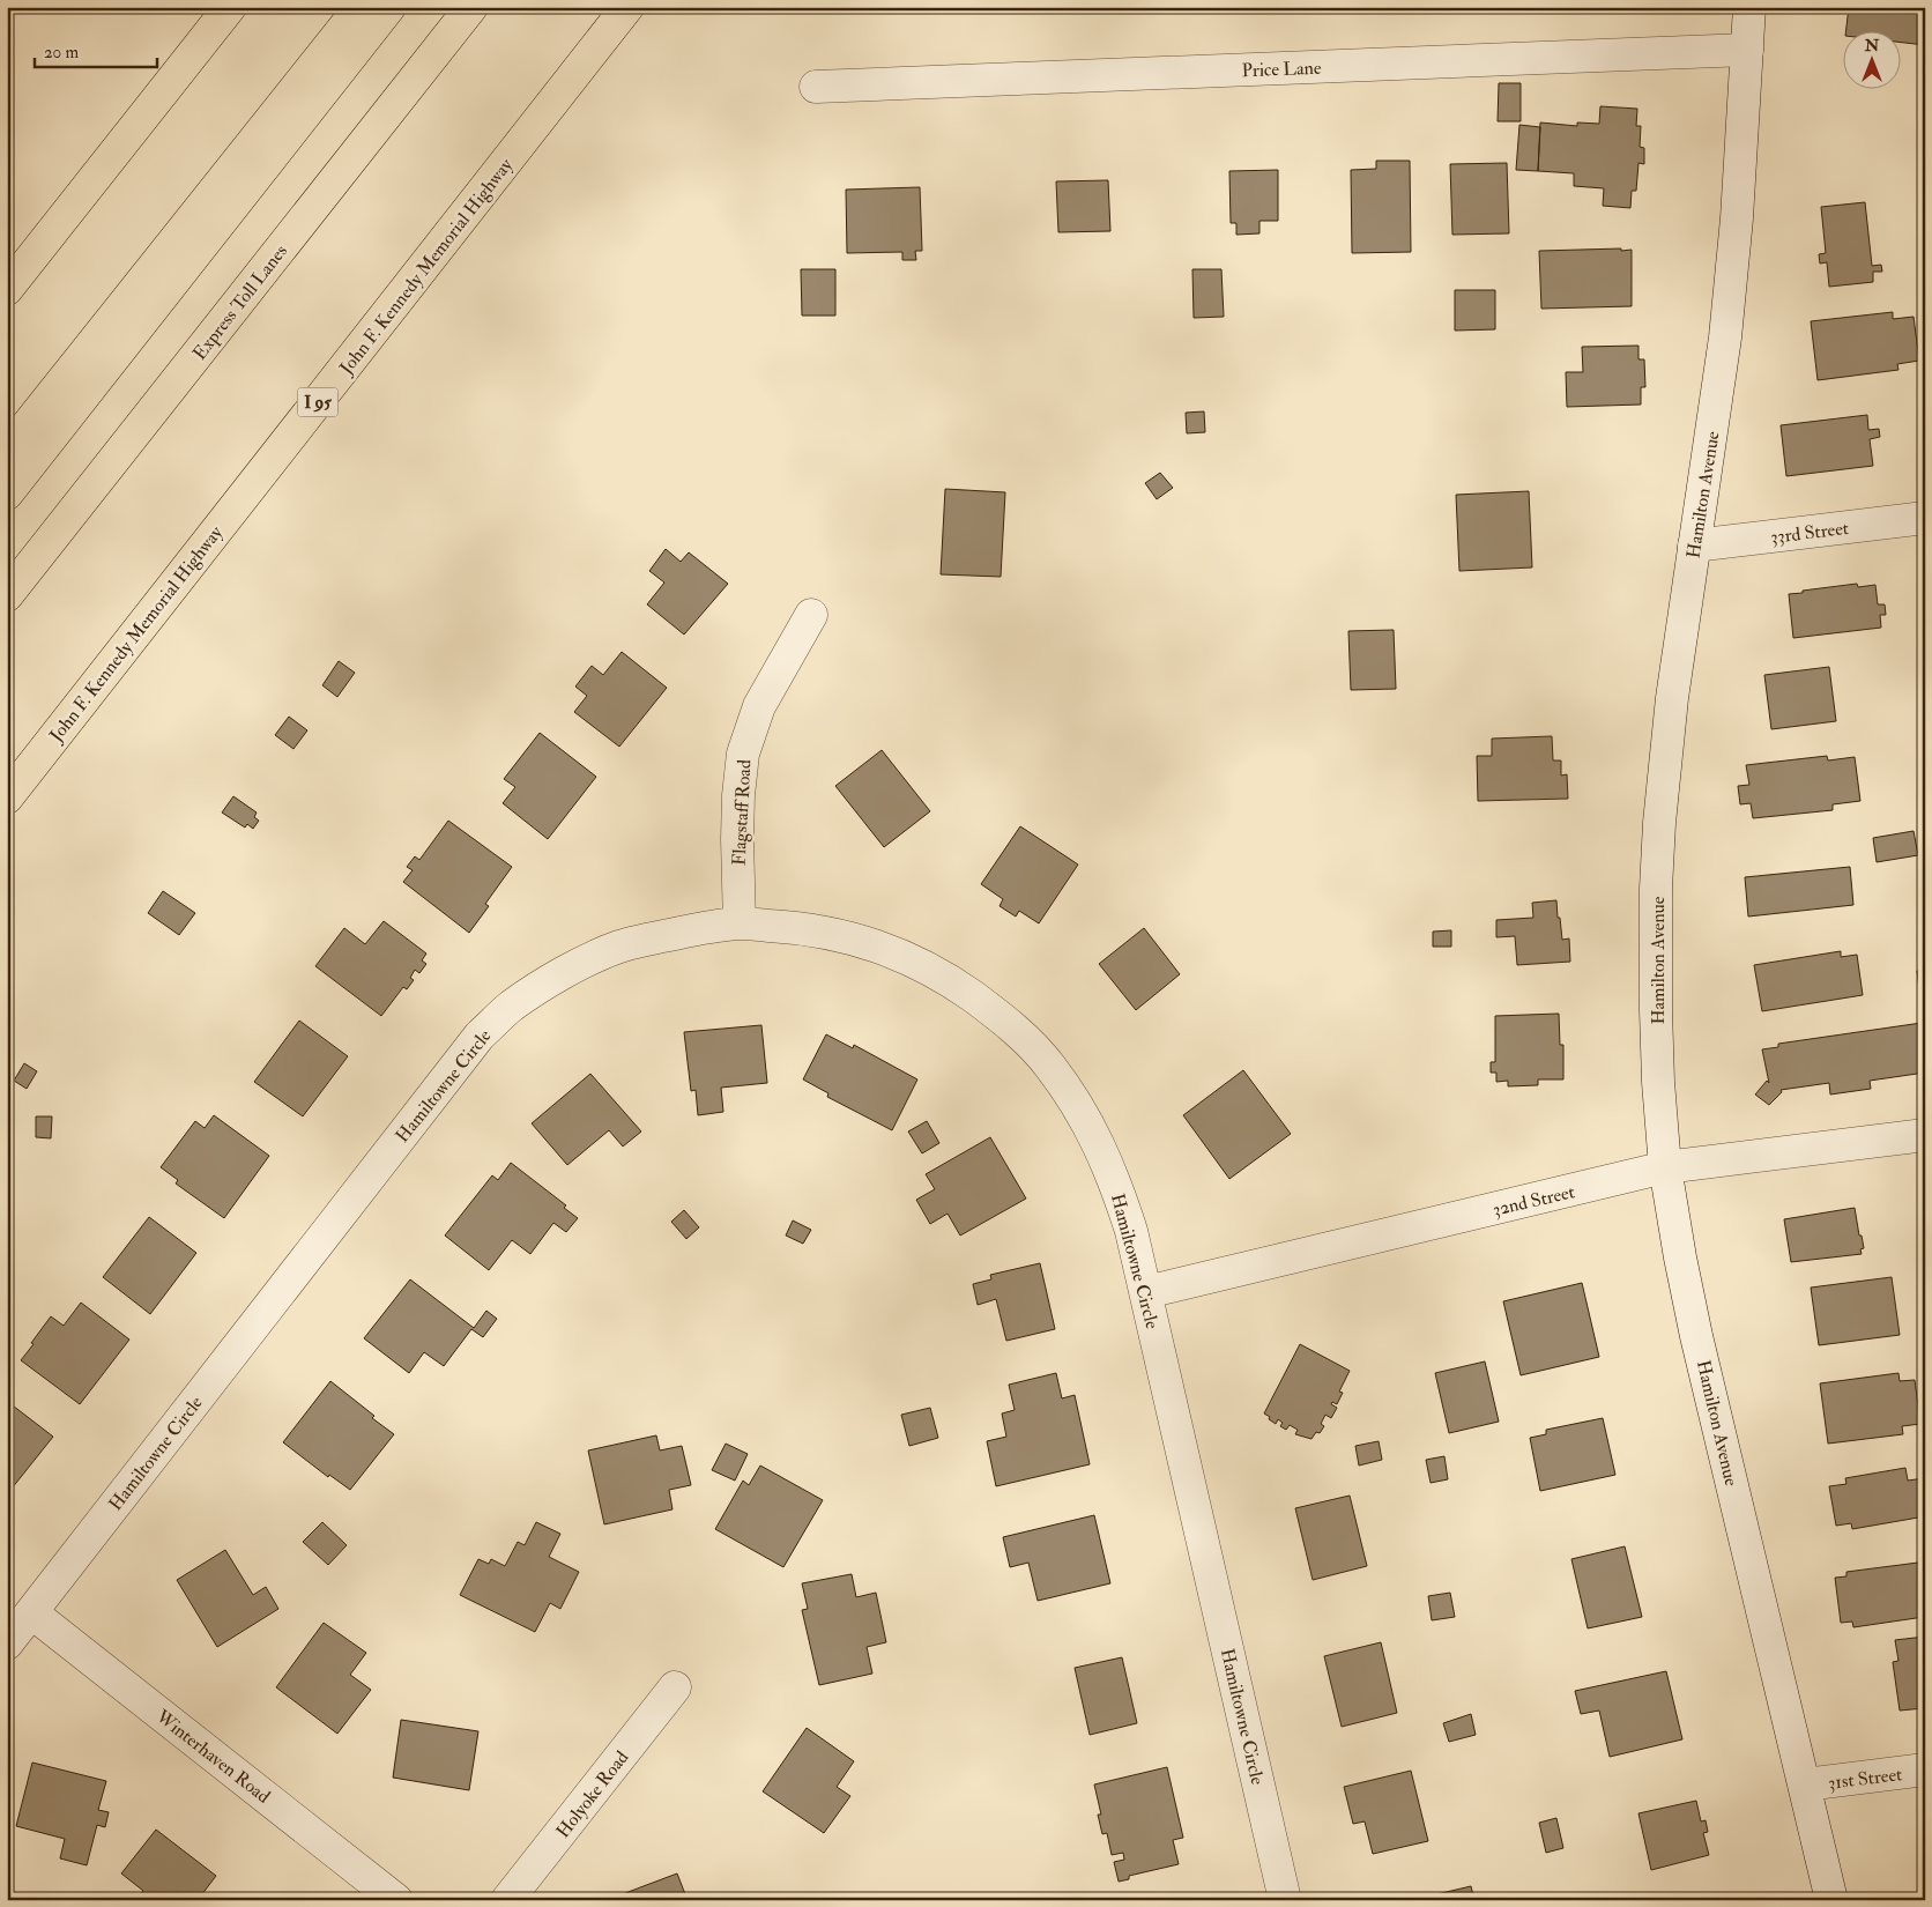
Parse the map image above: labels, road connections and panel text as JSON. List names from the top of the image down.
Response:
{
  "streets": {
    "highway": ["John F. Kennedy Memorial Highway", "Express Toll Lanes", "I 95"],
    "street": [
      "Price Lane",
      "Hamilton Avenue",
      "33rd Street",
      "Flagstaff Road",
      "Hamiltowne Circle",
      "32nd Street",
      "Winterhaven Road",
      "31st Street",
      "Holyoke Road"
    ]
  },
  "crossings": [
    ["Price Lane", "Hamilton Avenue"],
    ["Hamilton Avenue", "33rd Street"],
    ["Hamilton Avenue", "32nd Street"],
    ["Hamilton Avenue", "31st Street"],
    ["Flagstaff Road", "Hamiltowne Circle"],
    ["Hamiltowne Circle", "32nd Street"],
    ["Hamiltowne Circle", "Winterhaven Road"]
  ],
  "scale_bar": "20 m",
  "north": "top"
}
